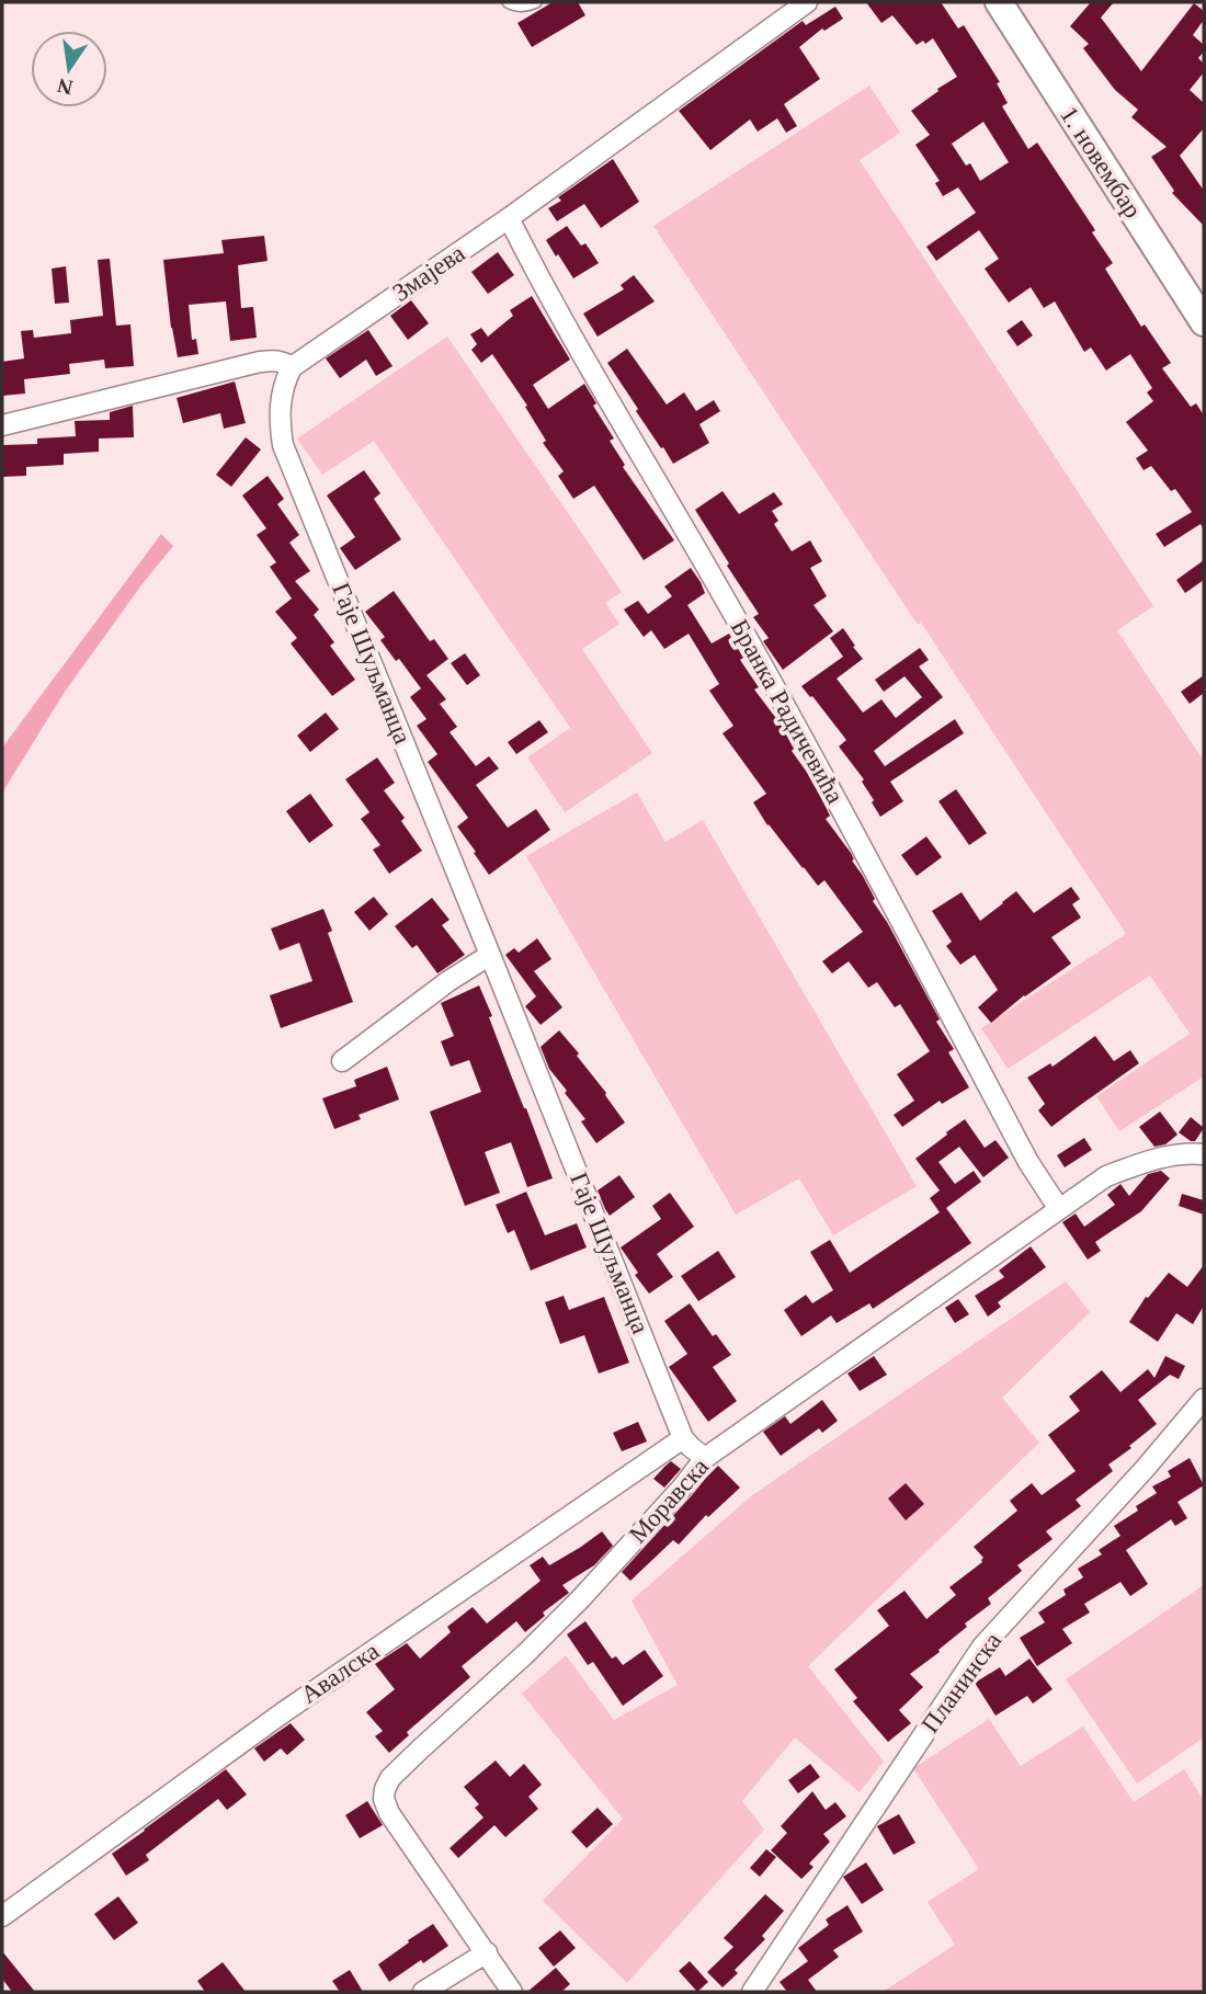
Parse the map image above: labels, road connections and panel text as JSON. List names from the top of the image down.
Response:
{
  "streets": {
    "main road": ["1. новембар"],
    "street": [
      "Змајева",
      "Гаје Шуљманца",
      "Бранка Радичевића",
      "Моравска",
      "Авалска",
      "Планинска"
    ]
  },
  "crossings": [
    ["Змајева", "Гаје Шуљманца"],
    ["Змајева", "Бранка Радичевића"],
    ["Гаје Шуљманца", "Моравска"],
    ["Гаје Шуљманца", "Авалска"],
    ["Бранка Радичевића", "Моравска"]
  ],
  "north": "bottom"
}
